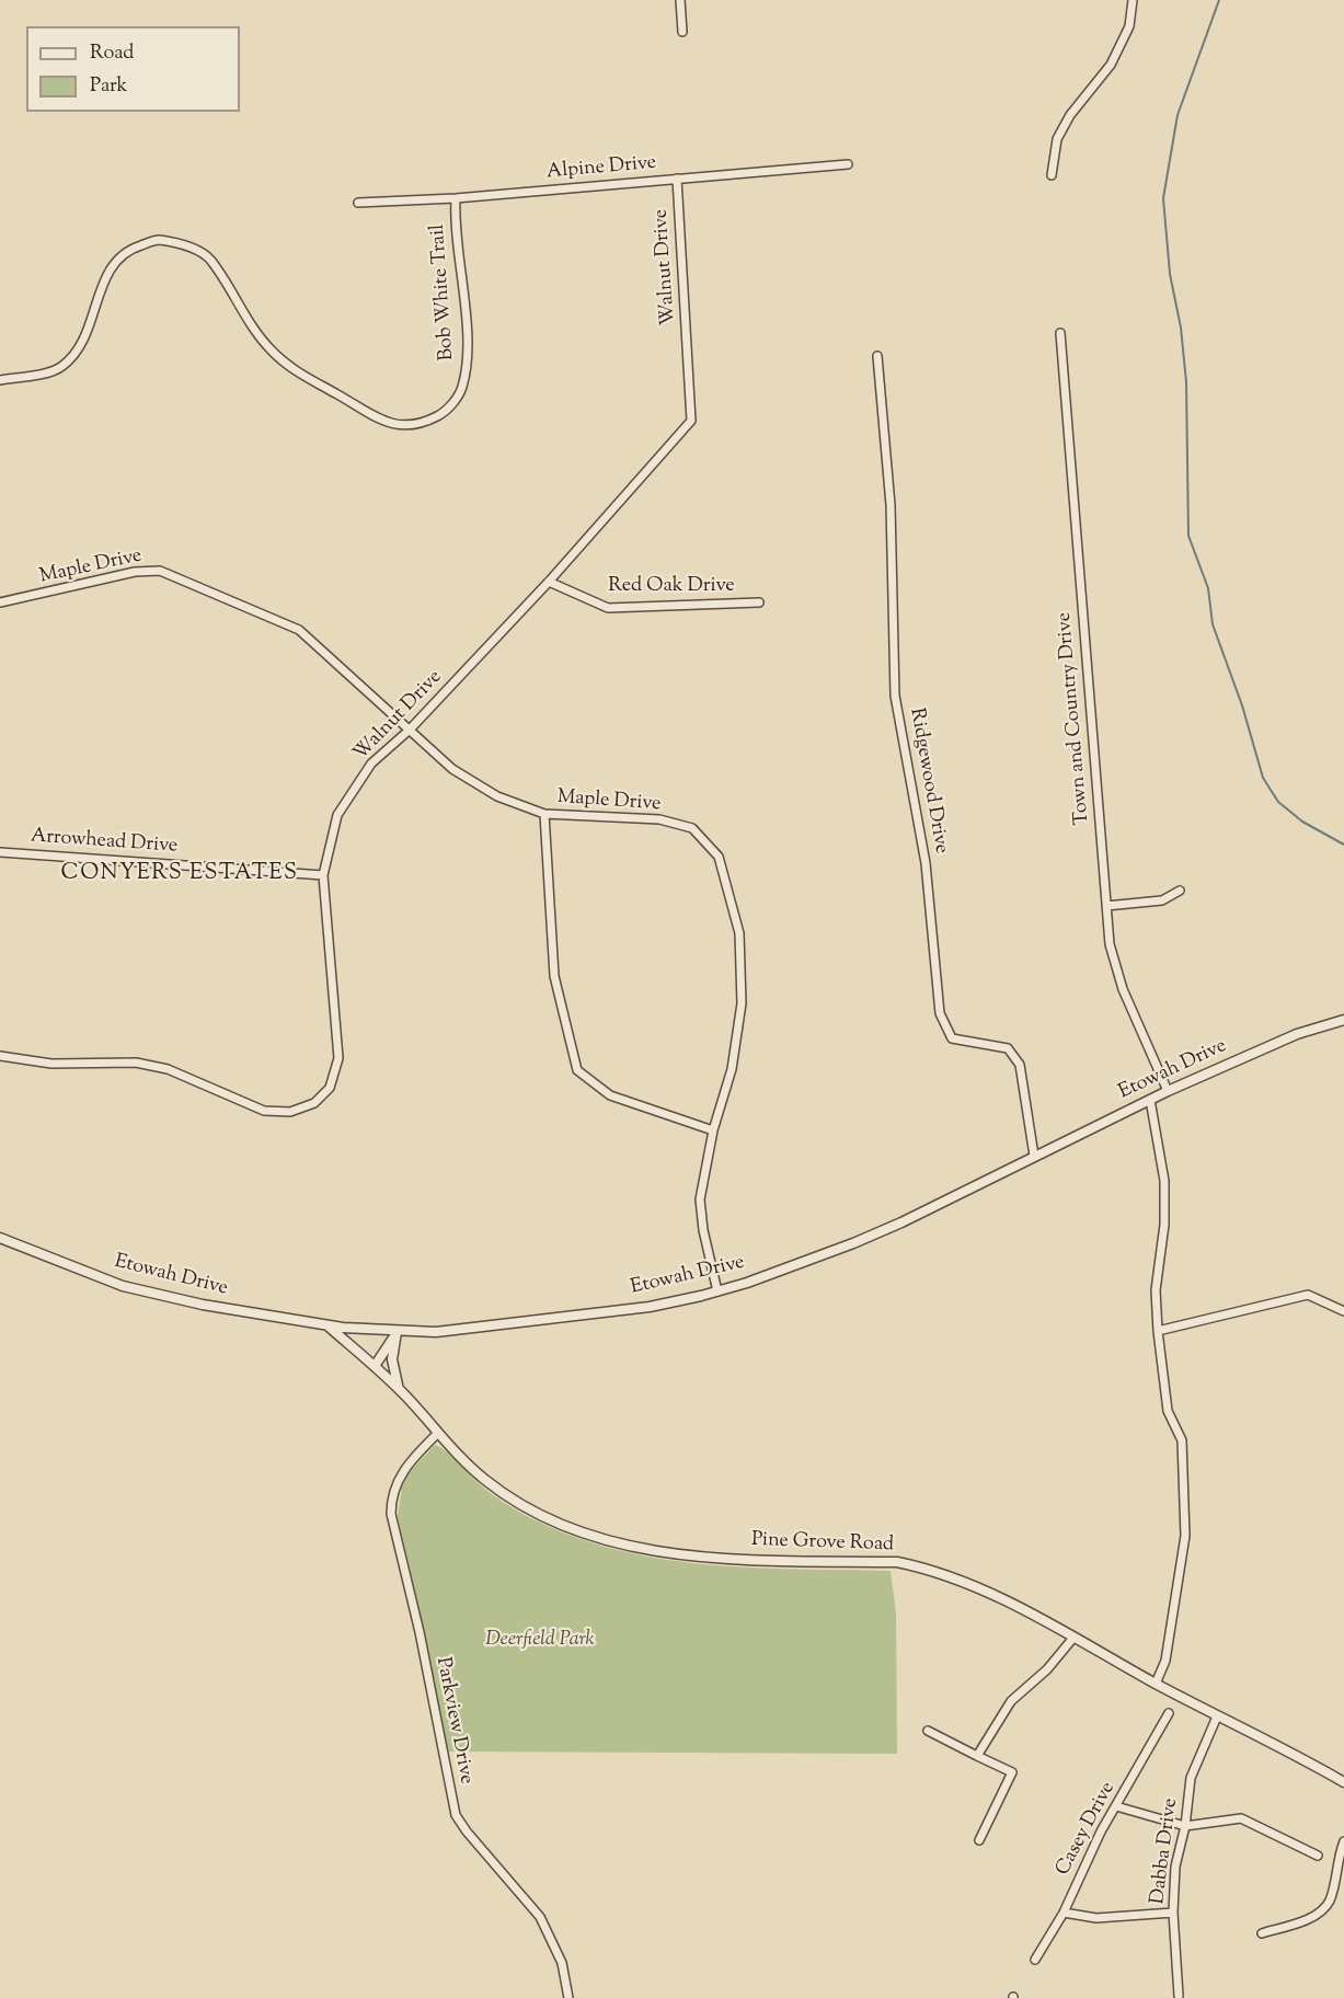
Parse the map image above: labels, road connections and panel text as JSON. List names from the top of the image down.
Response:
{
  "streets": {
    "street": [
      "Alpine Drive",
      "Walnut Drive",
      "Bob White Trail",
      "Maple Drive",
      "Red Oak Drive",
      "Town and Country Drive",
      "Ridgewood Drive",
      "Arrowhead Drive",
      "Etowah Drive",
      "Pine Grove Road",
      "Parkview Drive",
      "Casey Drive",
      "Dabba Drive"
    ]
  },
  "crossings": [
    ["Alpine Drive", "Walnut Drive"],
    ["Alpine Drive", "Bob White Trail"],
    ["Walnut Drive", "Maple Drive"],
    ["Walnut Drive", "Red Oak Drive"],
    ["Walnut Drive", "Arrowhead Drive"],
    ["Maple Drive", "Etowah Drive"],
    ["Town and Country Drive", "Etowah Drive"],
    ["Ridgewood Drive", "Etowah Drive"],
    ["Etowah Drive", "Pine Grove Road"],
    ["Pine Grove Road", "Parkview Drive"],
    ["Pine Grove Road", "Dabba Drive"]
  ],
  "districts": ["CONYERS ESTATES"],
  "parks": ["Deerfield Park"],
  "legend": ["Road", "Park"]
}
